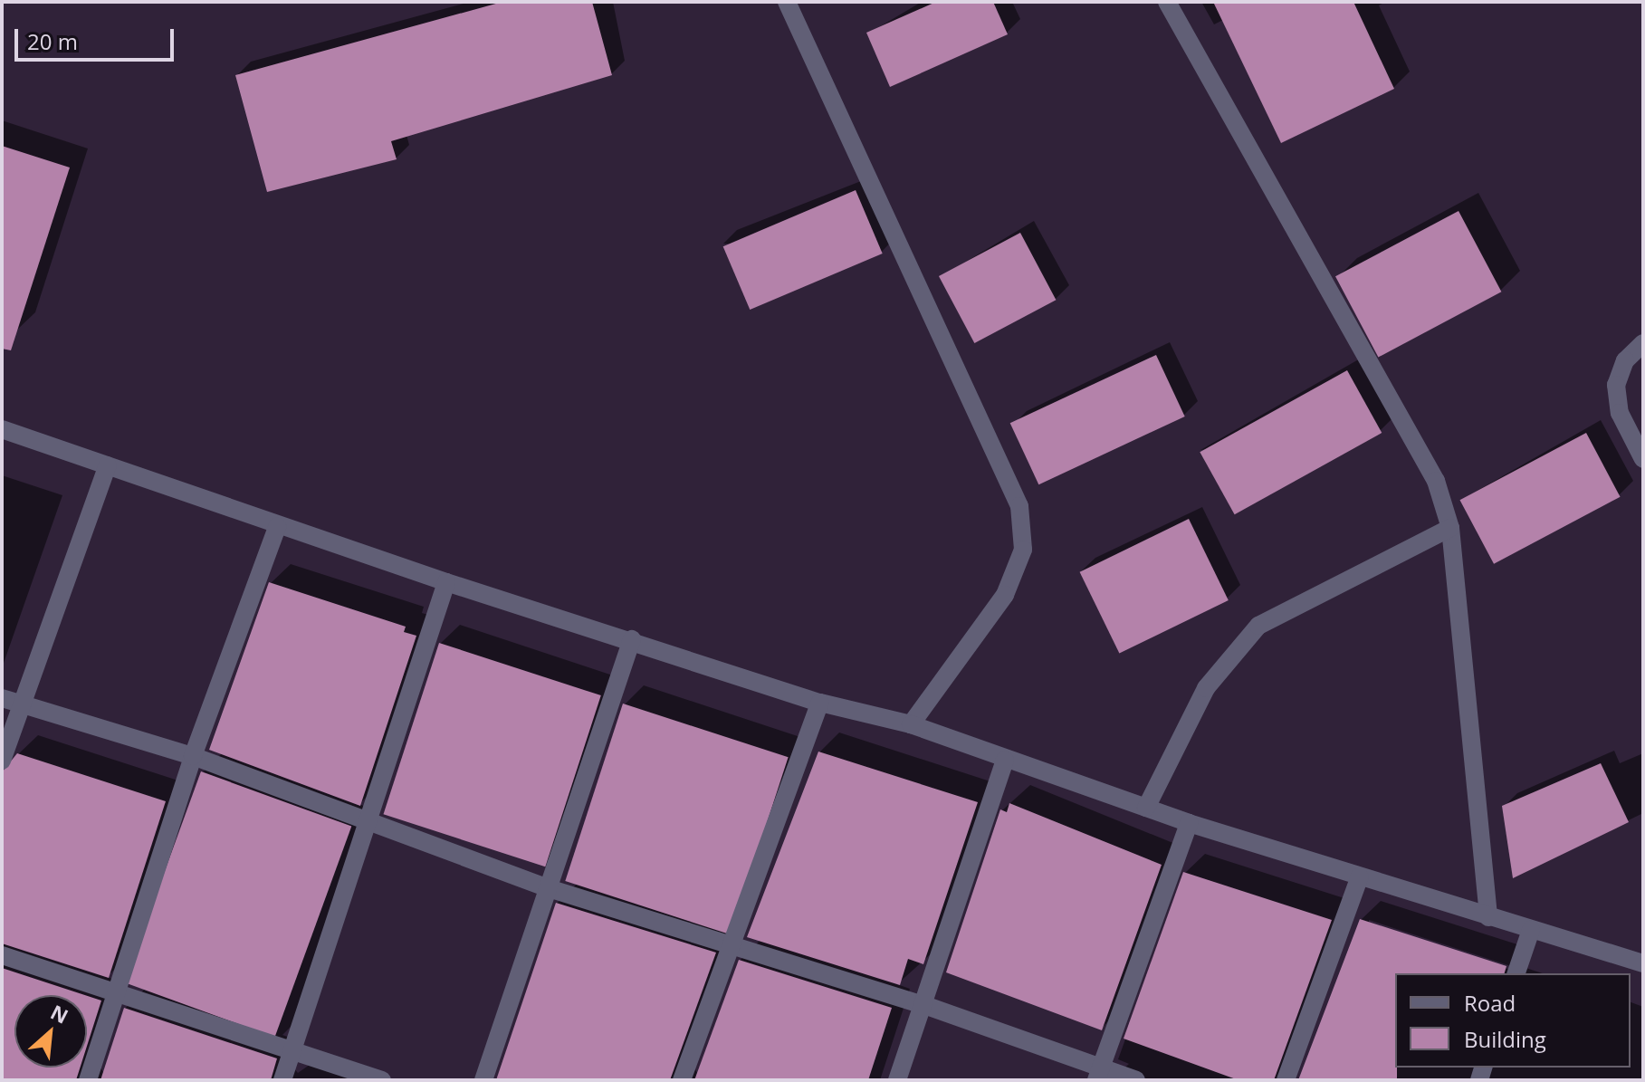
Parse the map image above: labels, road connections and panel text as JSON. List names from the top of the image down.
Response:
{
  "legend": ["Road", "Building"],
  "scale_bar": "20 m",
  "north": "top right"
}
